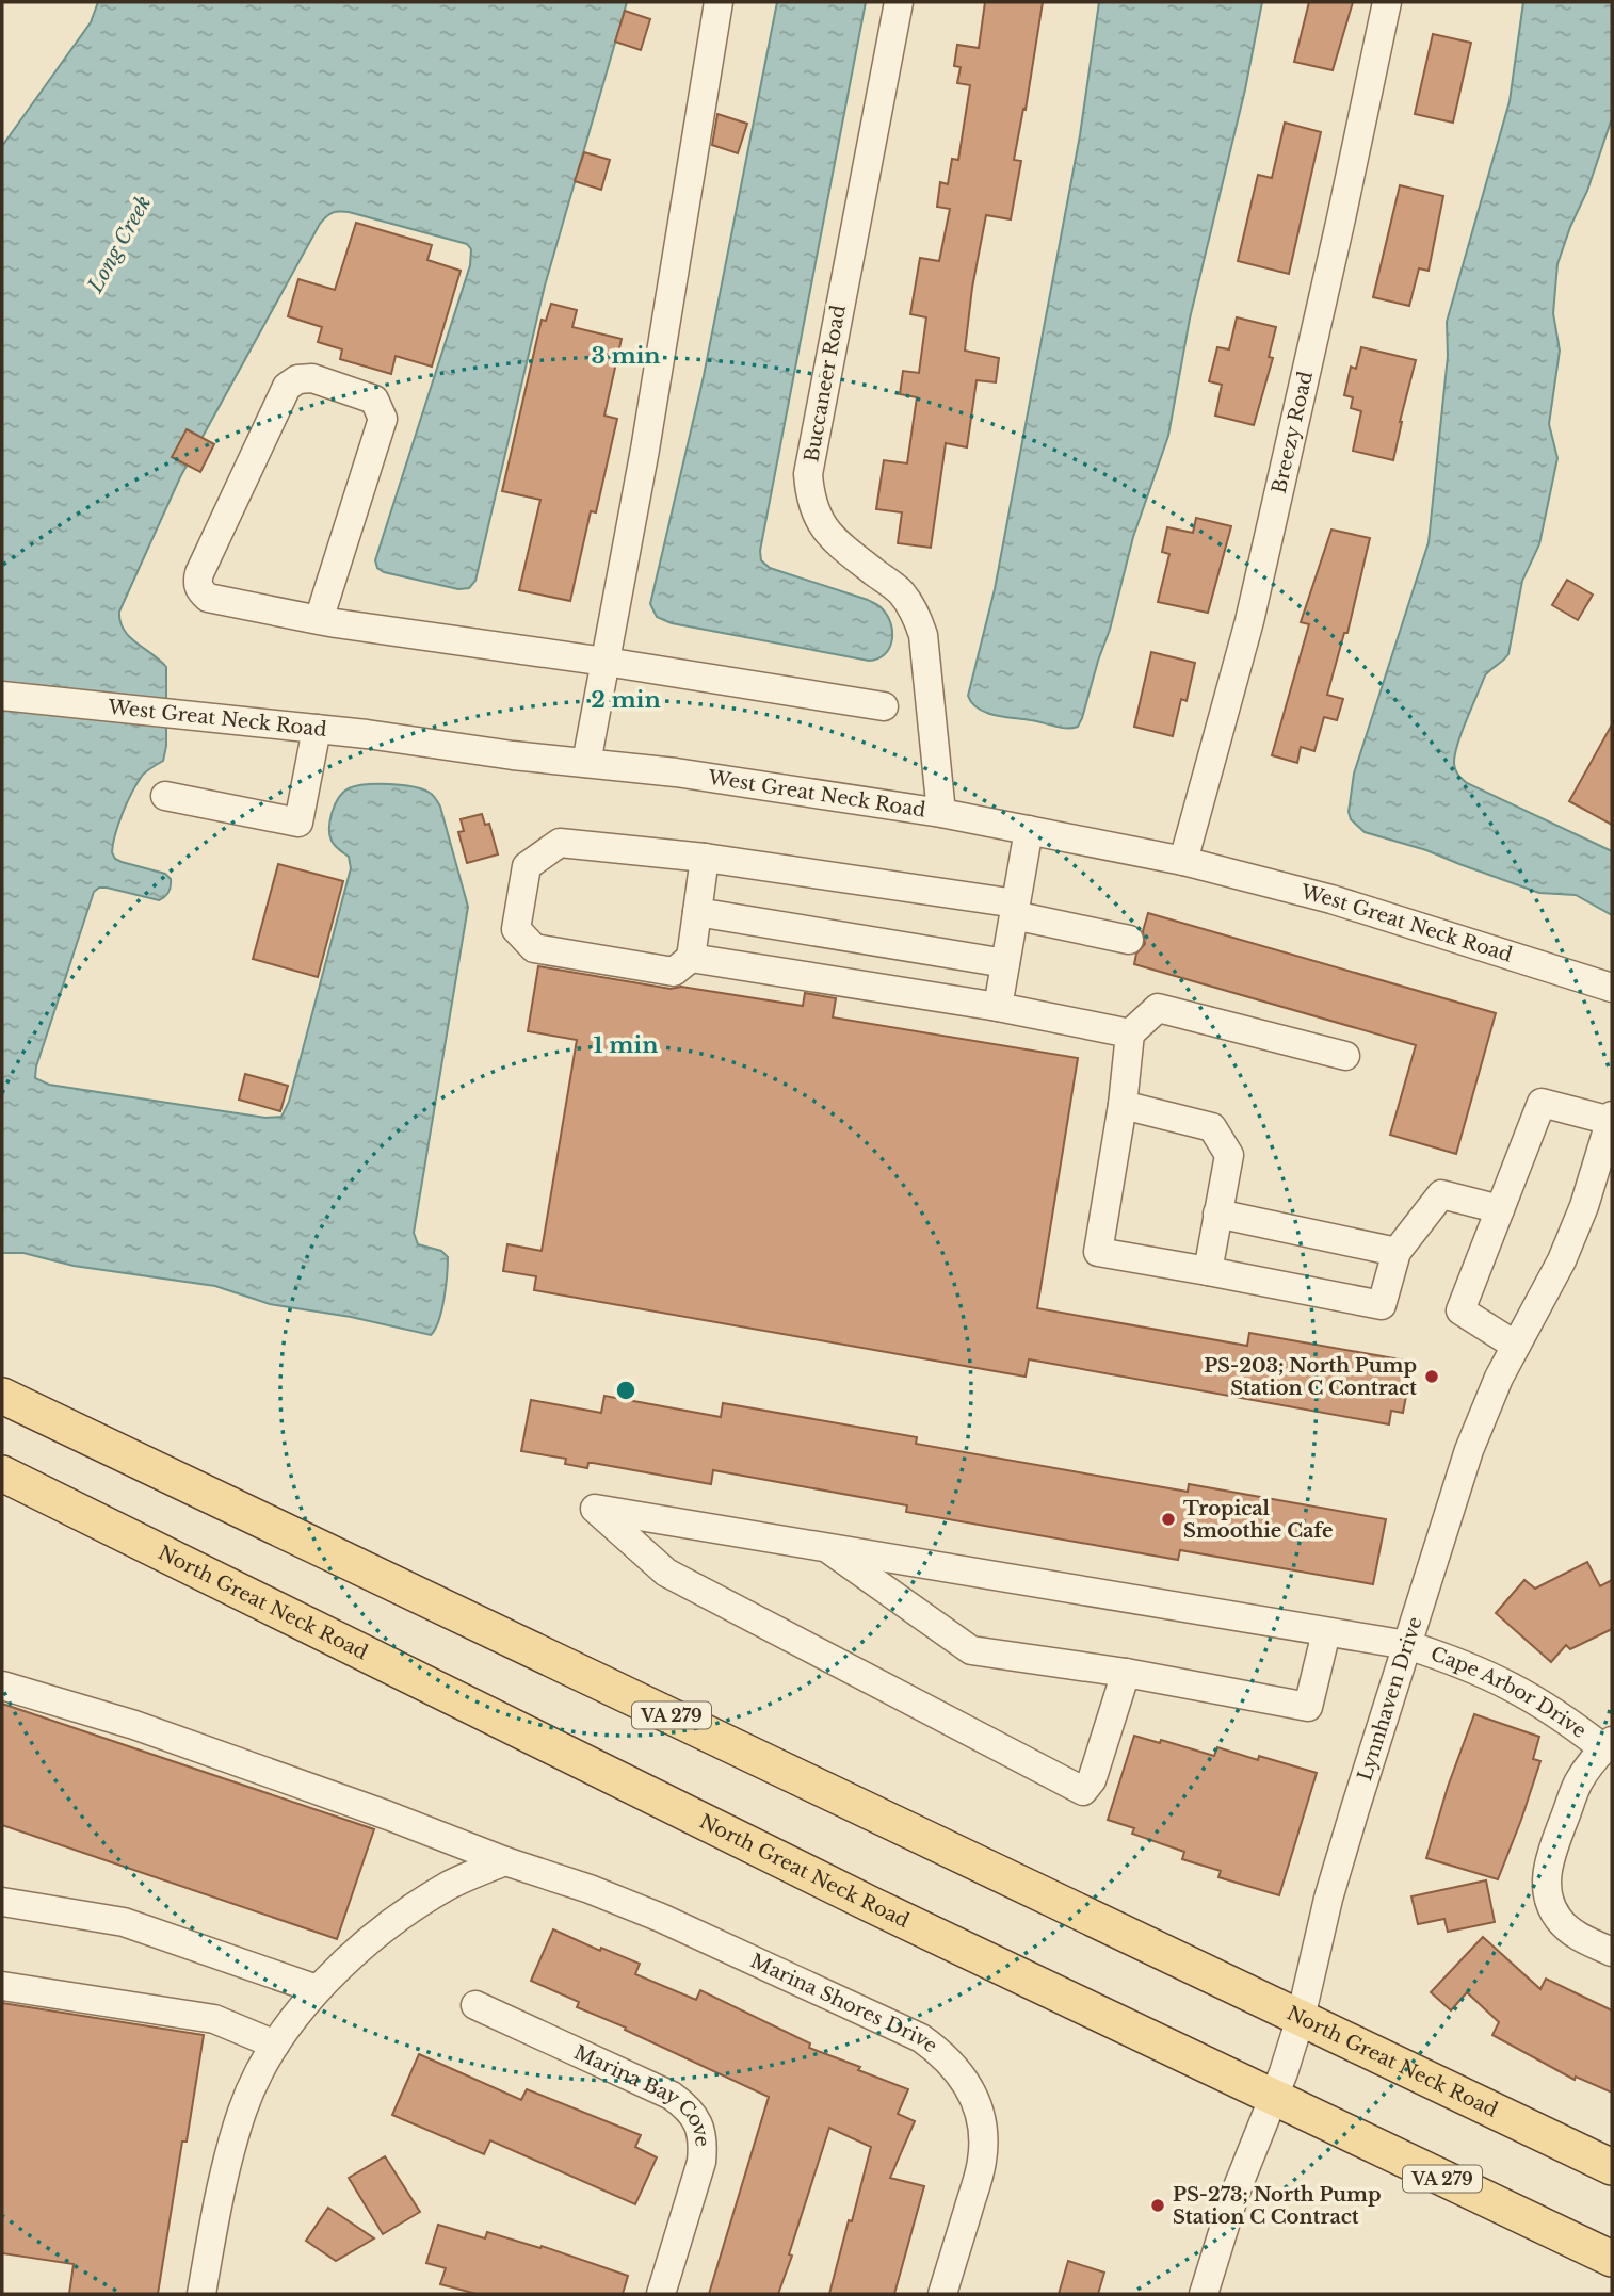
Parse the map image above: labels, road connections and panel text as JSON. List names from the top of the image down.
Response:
{
  "streets": {
    "main road": ["North Great Neck Road", "VA 279"],
    "street": [
      "Buccaneer Road",
      "Breezy Road",
      "West Great Neck Road",
      "Cape Arbor Drive",
      "Lynnhaven Drive",
      "Marina Shores Drive",
      "Marina Bay Cove"
    ]
  },
  "crossings": [
    ["Buccaneer Road", "West Great Neck Road"],
    ["Breezy Road", "West Great Neck Road"],
    ["North Great Neck Road", "Lynnhaven Drive"],
    ["Cape Arbor Drive", "Lynnhaven Drive"]
  ],
  "water": ["Long Creek"],
  "places": ["PS-203; North Pump Station C Contract", "Tropical Smoothie Cafe", "PS-273; North Pump Station C Contract"],
  "rings": ["3 min", "2 min", "1 min"]
}
